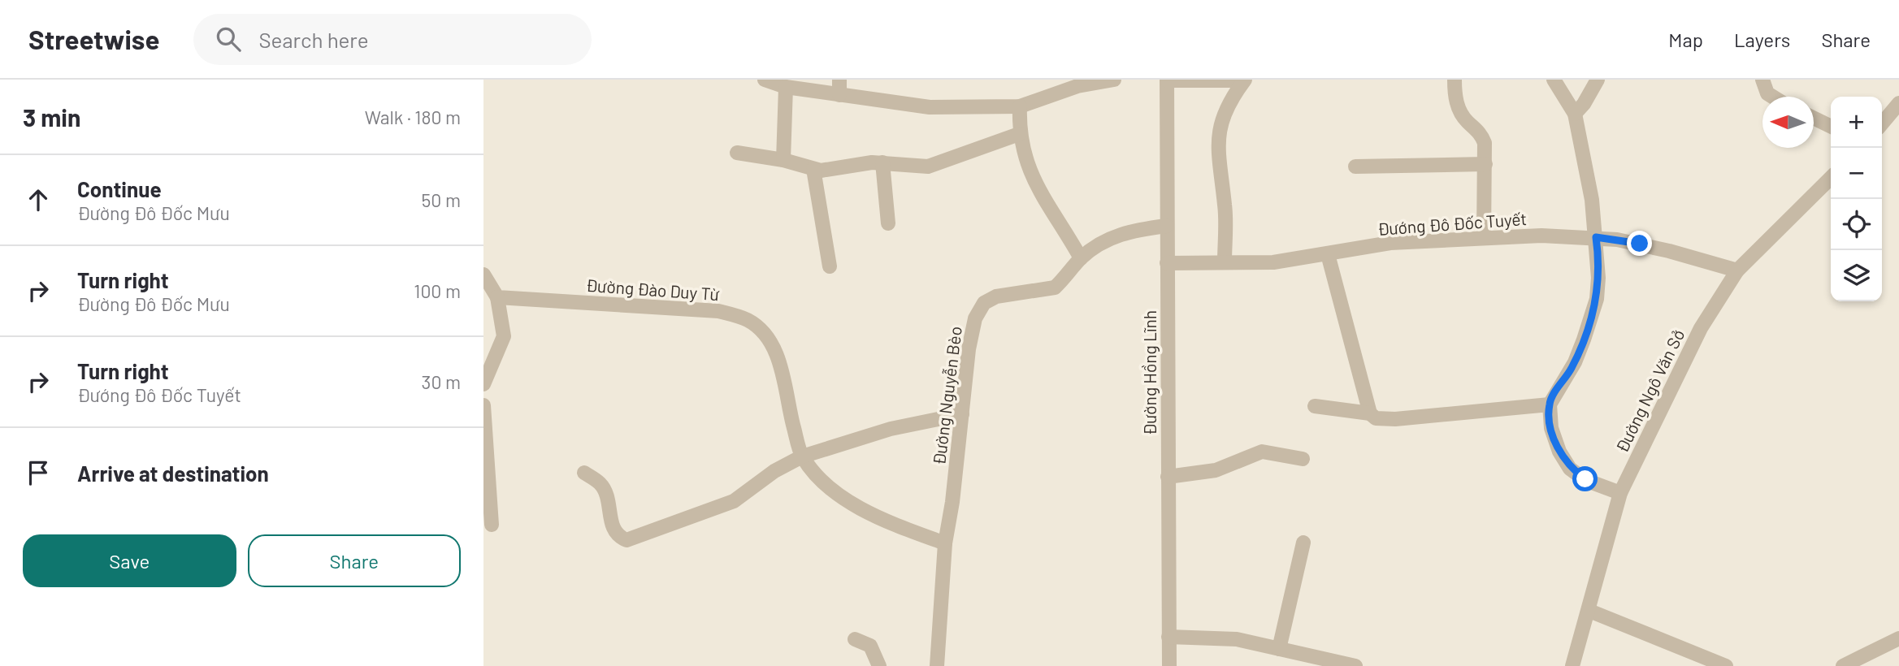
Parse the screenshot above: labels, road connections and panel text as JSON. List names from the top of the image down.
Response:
{
  "streets": {
    "street": [
      "Đướng Đô Đốc Tuyết",
      "Đường Đào Duy Từ",
      "Đường Hồng Lĩnh",
      "Đường Ngô Văn Sở",
      "Đường Nguyễn Bèo"
    ]
  },
  "crossings": [
    ["Đướng Đô Đốc Tuyết", "Đường Hồng Lĩnh"],
    ["Đướng Đô Đốc Tuyết", "Đường Ngô Văn Sở"],
    ["Đường Đào Duy Từ", "Đường Nguyễn Bèo"],
    ["Đường Hồng Lĩnh", "Đường Nguyễn Bèo"]
  ],
  "north": "left",
  "page": {
    "header": "Streetwise",
    "search": "Search here",
    "nav": ["Map", "Layers", "Share"],
    "heading": ["3 min", "Walk · 180 m"],
    "map_buttons": ["+", "−"],
    "list": [
      ["Continue", "Đường Đô Đốc Mưu", "50 m"],
      ["Turn right", "Đường Đô Đốc Mưu", "100 m"],
      ["Turn right", "Đướng Đô Đốc Tuyết", "30 m"],
      "Arrive at destination"
    ],
    "buttons": ["Save", "Share"]
  }
}
